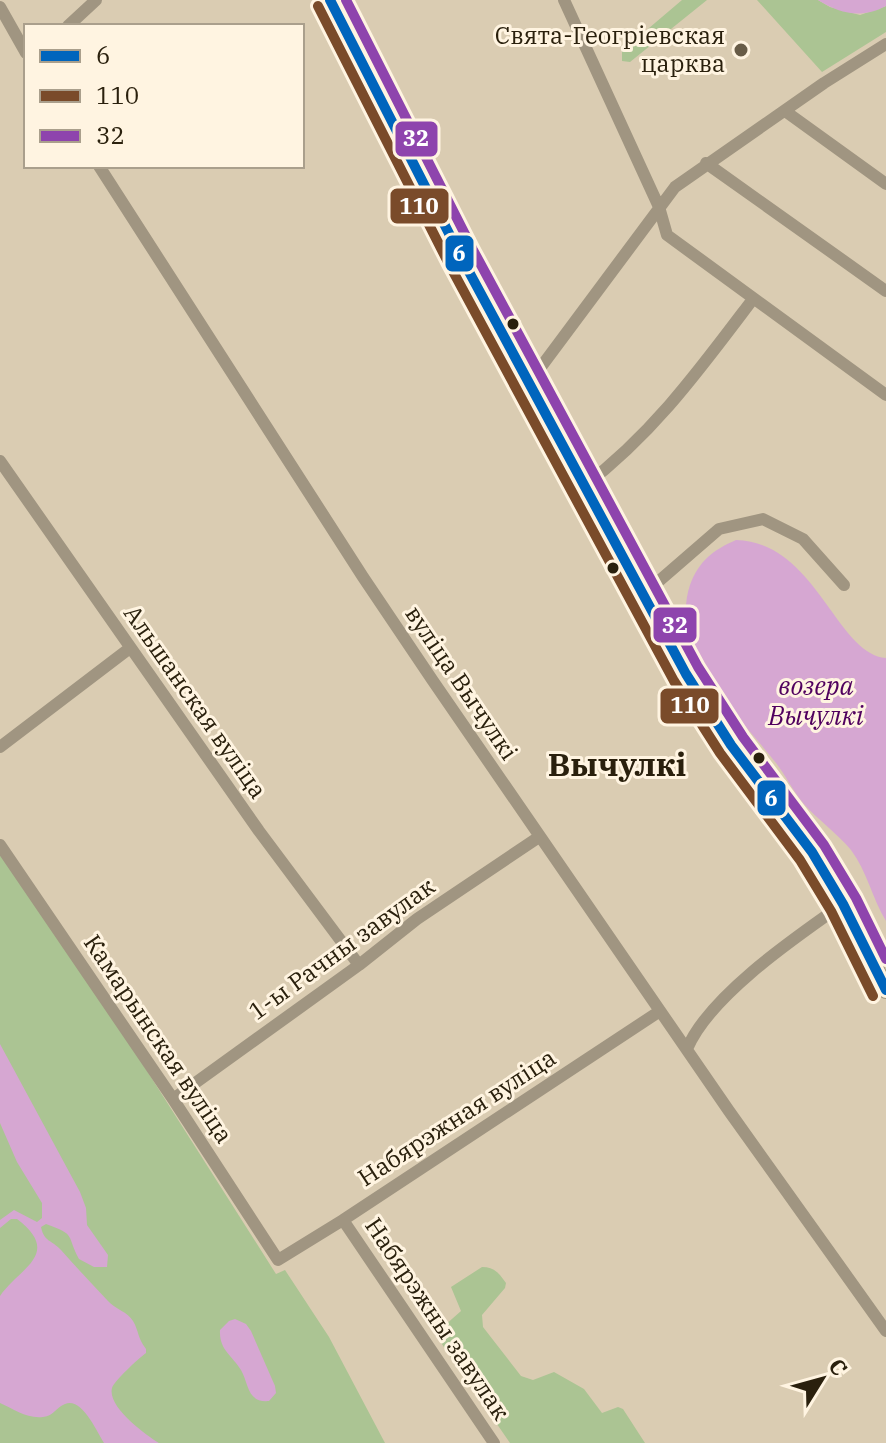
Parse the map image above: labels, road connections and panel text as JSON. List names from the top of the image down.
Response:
{
  "streets": {
    "street": [
      "вуліца Вычулкі",
      "Альшанская вуліца",
      "1-ы Рачны завулак",
      "Камарынская вуліца",
      "Набярэжная вуліца",
      "Набярэжны завулак"
    ]
  },
  "crossings": [
    ["вуліца Вычулкі", "1-ы Рачны завулак"],
    ["вуліца Вычулкі", "Набярэжная вуліца"],
    ["Альшанская вуліца", "1-ы Рачны завулак"],
    ["1-ы Рачны завулак", "Камарынская вуліца"],
    ["Камарынская вуліца", "Набярэжная вуліца"],
    ["Набярэжная вуліца", "Набярэжны завулак"]
  ],
  "districts": ["Вычулкі"],
  "water": ["возера Вычулкі"],
  "places": ["Свята-Геогріевская царква"],
  "lines": ["transit line 6", "transit line 32", "transit line 110"],
  "legend": ["6", "110", "32"],
  "north": "top right"
}
